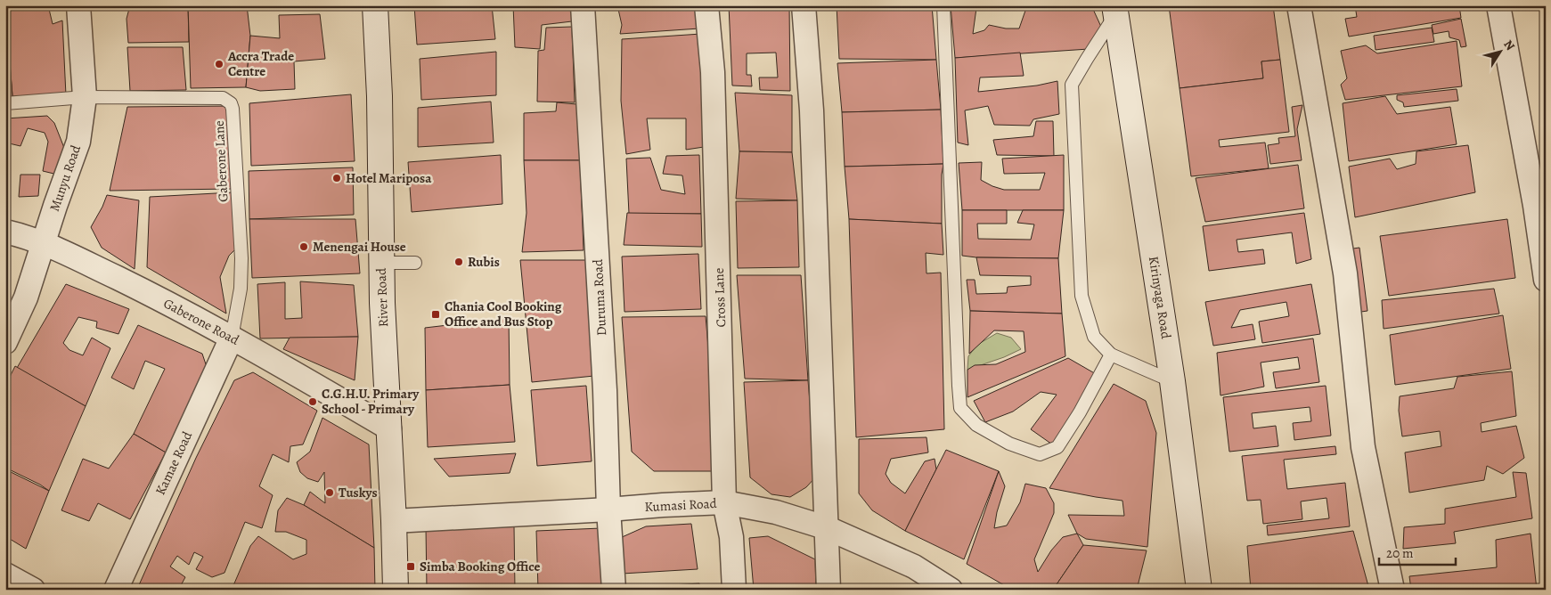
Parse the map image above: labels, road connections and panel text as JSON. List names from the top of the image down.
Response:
{
  "streets": {
    "street": [
      "Munyu Road",
      "River Road",
      "Duruma Road",
      "Cross Lane",
      "Kirinyaga Road",
      "Gaberone Road",
      "Kamae Road",
      "Kumasi Road"
    ],
    "lane": ["Gaberone Lane"]
  },
  "crossings": [
    ["Gaberone Lane", "Munyu Road"],
    ["Gaberone Lane", "Gaberone Road"],
    ["Gaberone Lane", "Kamae Road"],
    ["Munyu Road", "Gaberone Road"],
    ["River Road", "Gaberone Road"],
    ["River Road", "Kumasi Road"],
    ["Duruma Road", "Kumasi Road"],
    ["Cross Lane", "Kumasi Road"],
    ["Gaberone Road", "Kamae Road"]
  ],
  "places": {
    "other": [
      "Accra Trade Centre",
      "Hotel Mariposa",
      "Menengai House",
      "Rubis",
      "C.G.H.U. Primary School - Primary",
      "Tuskys"
    ],
    "transit": ["Chania Cool Booking Office and Bus Stop", "Simba Booking Office"]
  },
  "scale_bar": "20 m",
  "north": "top right"
}
